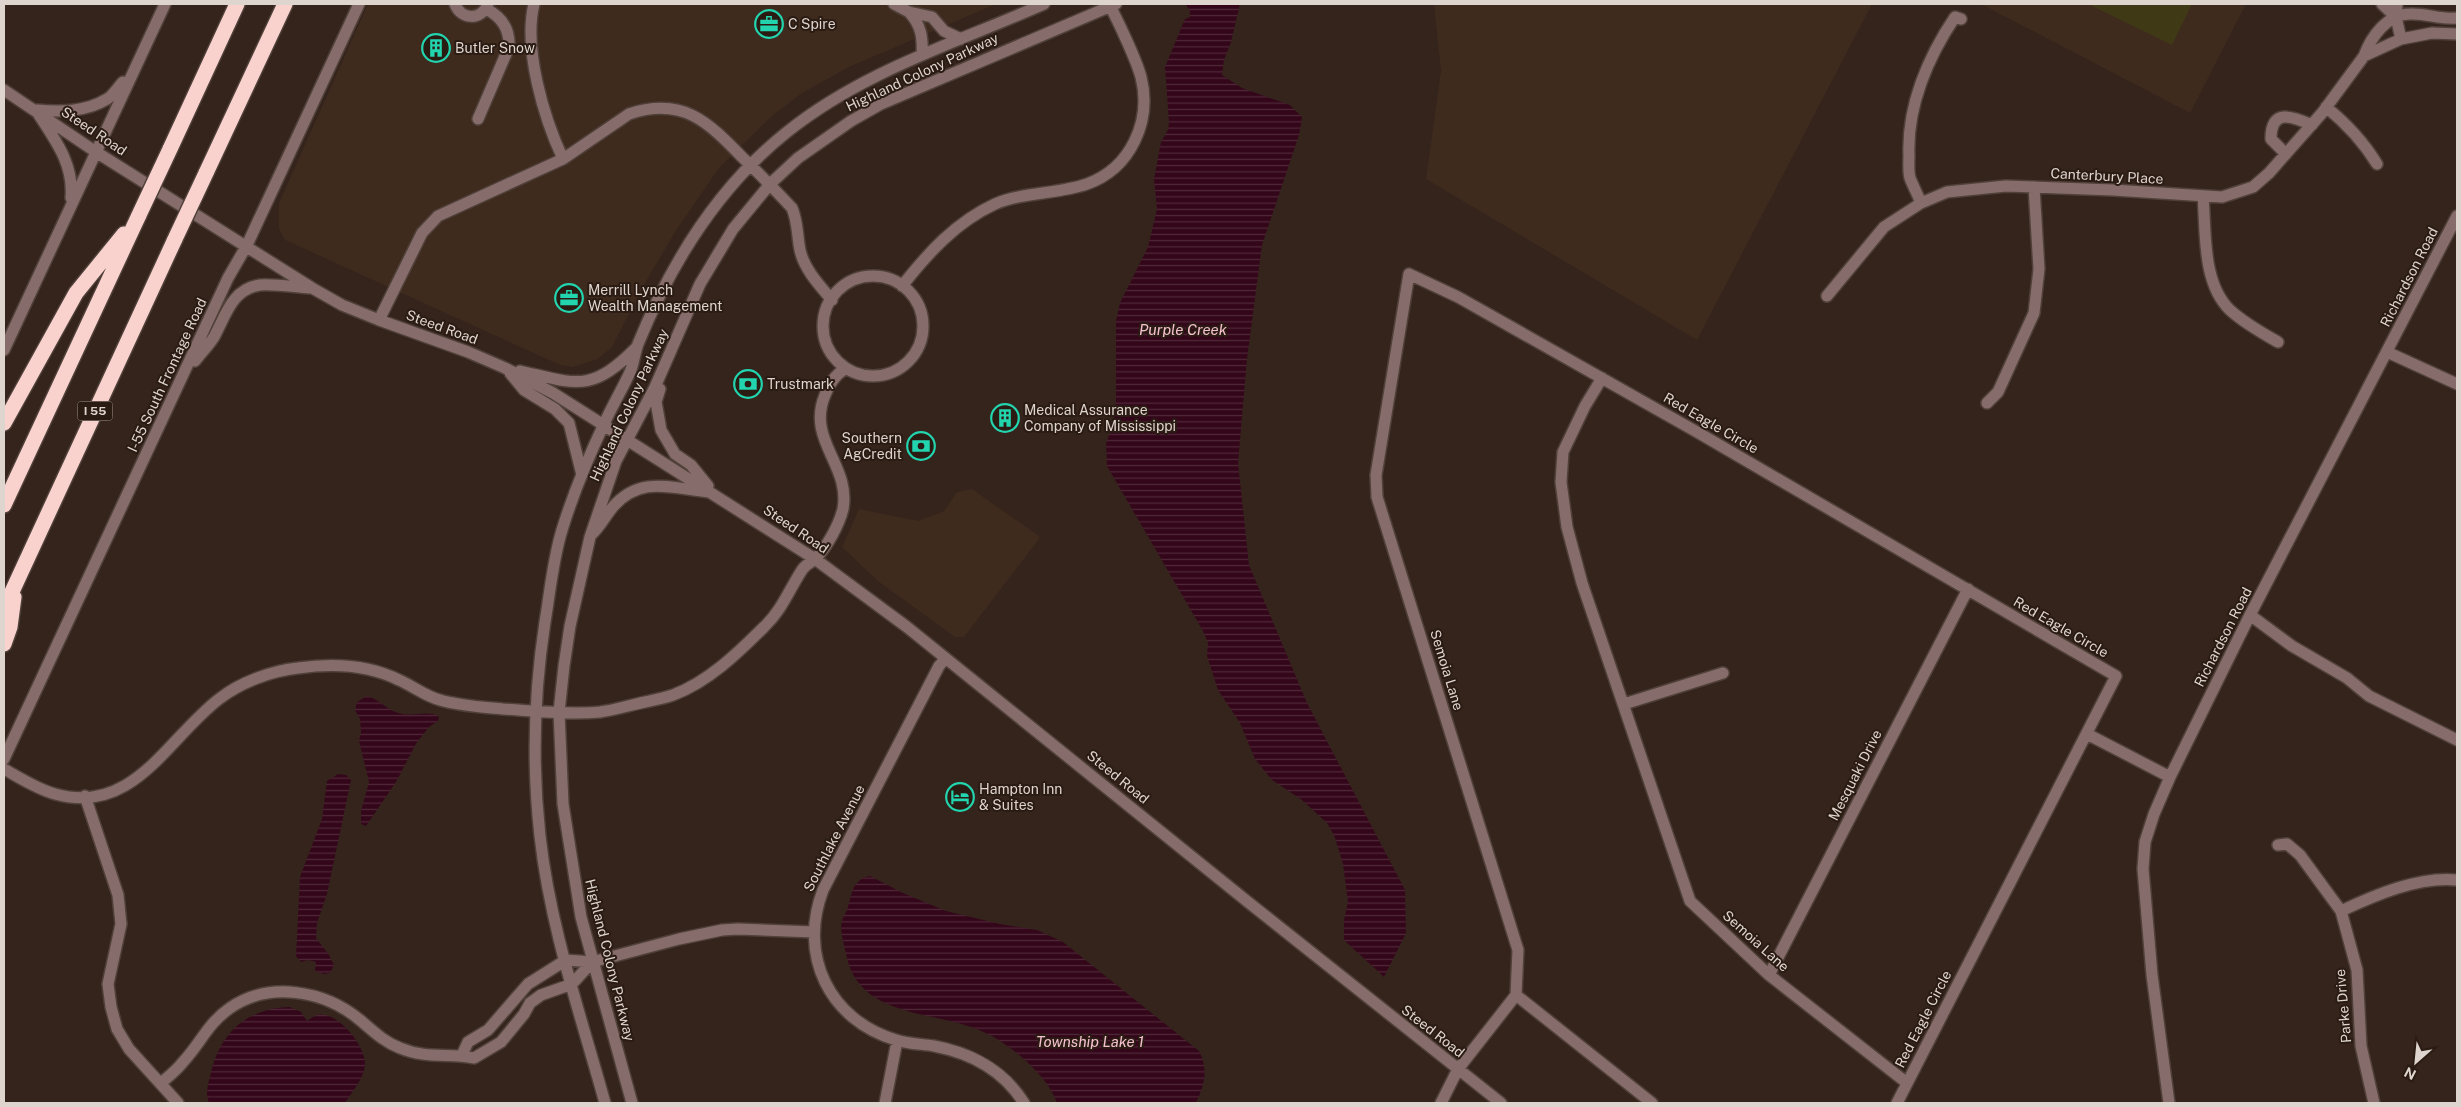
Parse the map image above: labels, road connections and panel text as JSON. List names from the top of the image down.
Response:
{
  "streets": {
    "highway": ["I 55"],
    "street": [
      "Highland Colony Parkway",
      "Steed Road",
      "Canterbury Place",
      "Richardson Road",
      "I-55 South Frontage Road",
      "Red Eagle Circle",
      "Semoia Lane",
      "Mesquaki Drive",
      "Southlake Avenue",
      "Parke Drive"
    ]
  },
  "crossings": [
    ["Highland Colony Parkway", "Steed Road"],
    ["Steed Road", "I-55 South Frontage Road"],
    ["Steed Road", "Southlake Avenue"],
    ["Red Eagle Circle", "Semoia Lane"],
    ["Red Eagle Circle", "Mesquaki Drive"],
    ["Semoia Lane", "Mesquaki Drive"]
  ],
  "water": ["Purple Creek", "Township Lake 1"],
  "places": {
    "office": ["C Spire", "Merrill Lynch Wealth Management"],
    "building": ["Butler Snow", "Medical Assurance Company of Mississippi"],
    "bank": ["Trustmark", "Southern AgCredit"],
    "hotel": ["Hampton Inn & Suites"]
  },
  "north": "bottom left"
}
